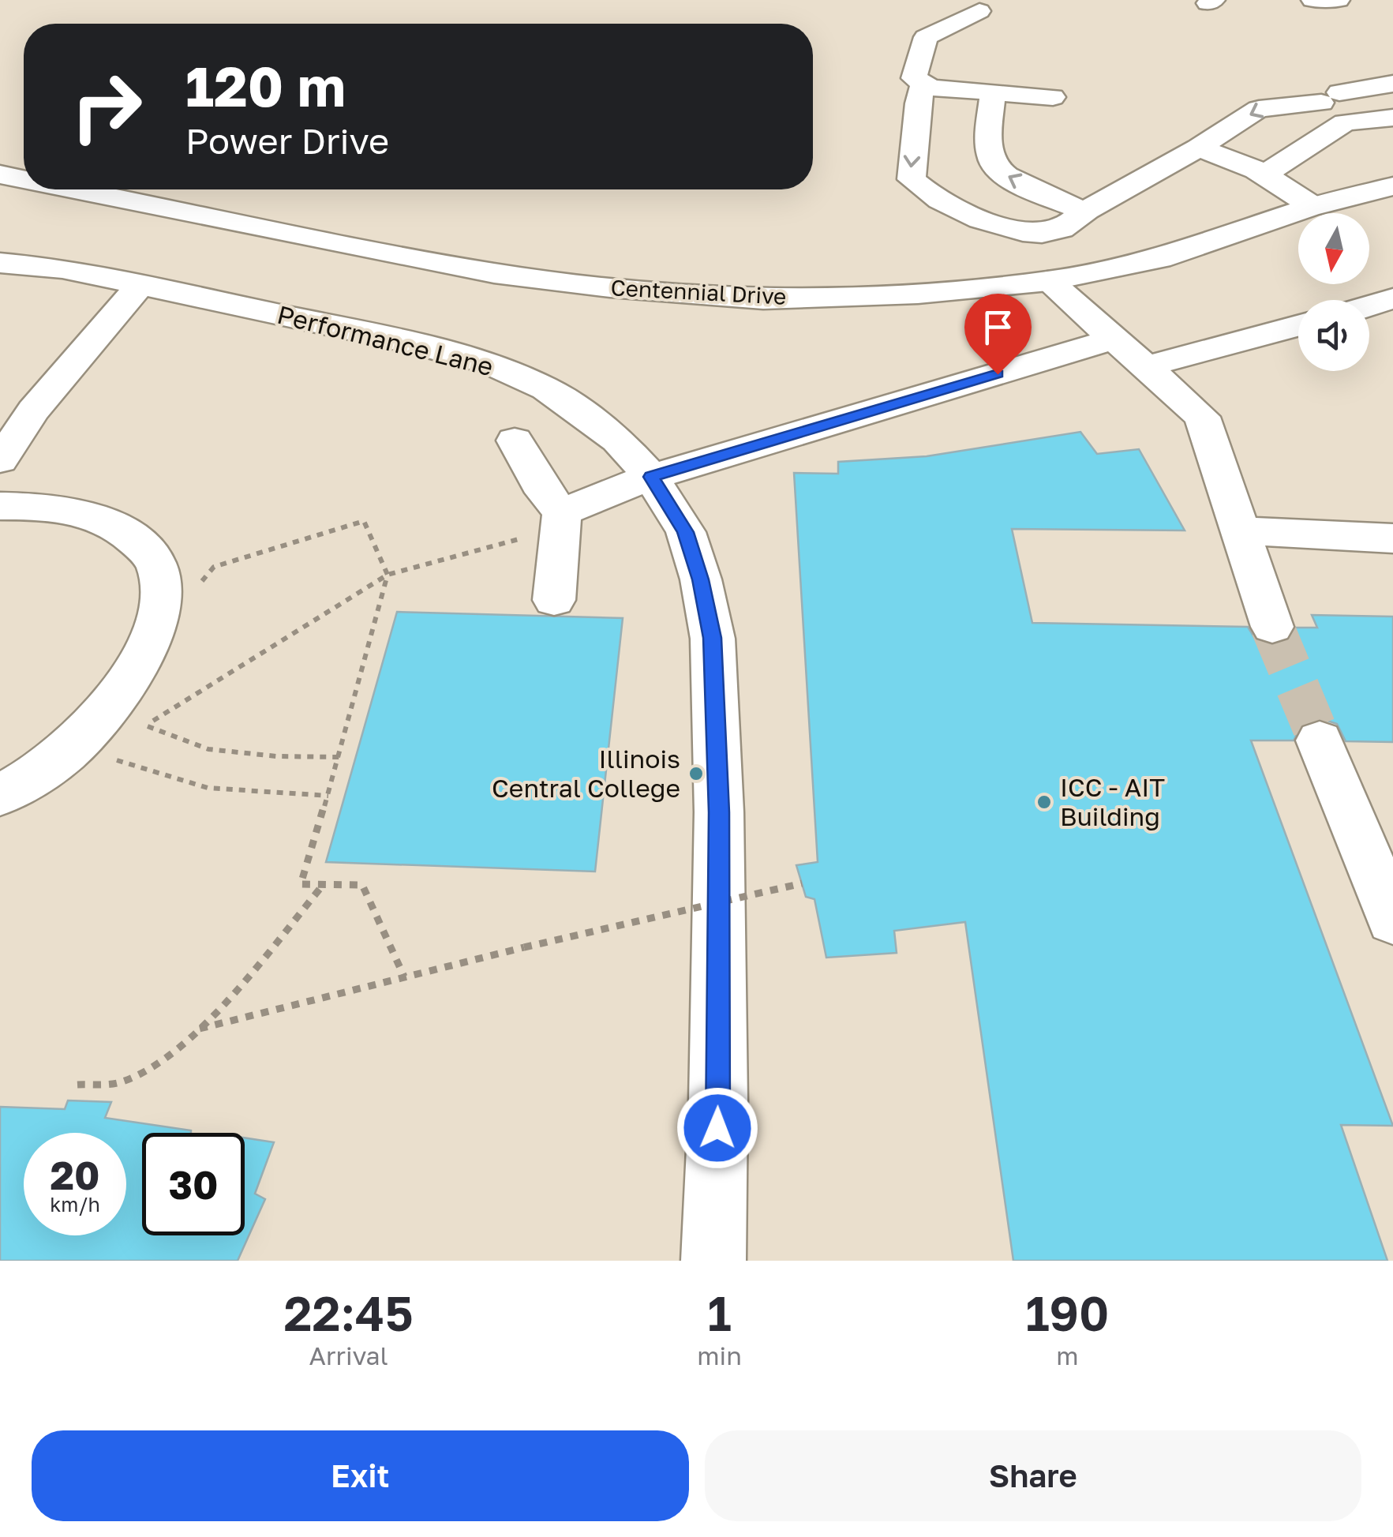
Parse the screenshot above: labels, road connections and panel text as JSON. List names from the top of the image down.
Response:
{
  "streets": {
    "street": ["Centennial Drive", "Performance Lane"]
  },
  "places": ["Illinois Central College", "ICC - AIT Building"],
  "north": "bottom",
  "page": {
    "turn": ["120 m", "Power Drive"],
    "speed": "20 km/h",
    "limit": "30",
    "eta": [
      "22:45",
      "Arrival",
      "1",
      "min",
      "190",
      "m"
    ],
    "buttons": ["Exit", "Share"]
  }
}
